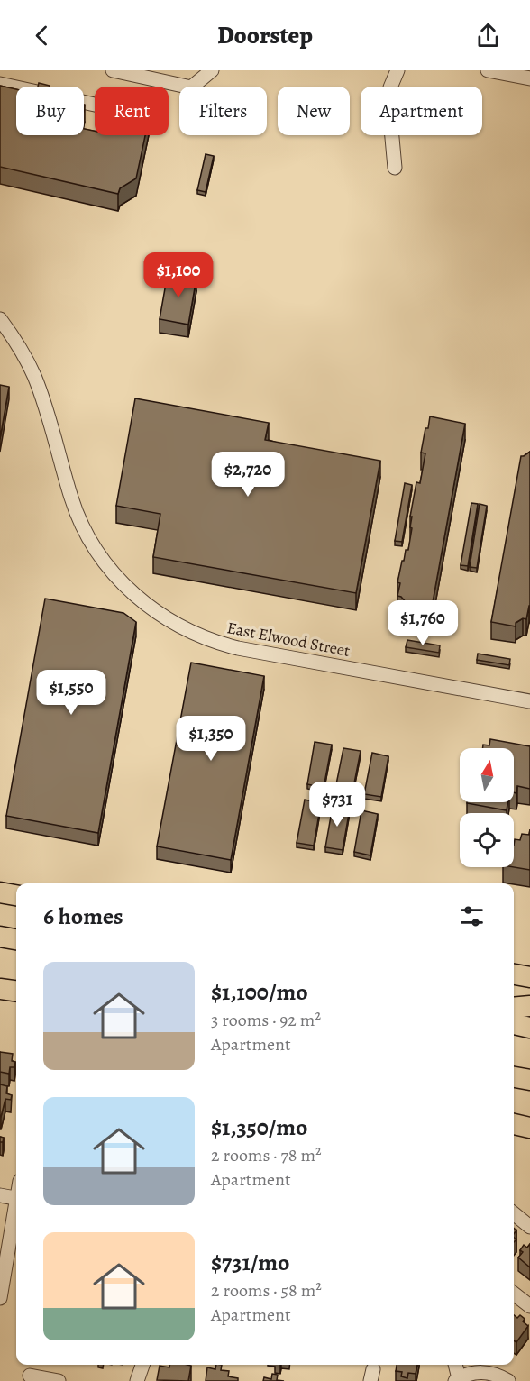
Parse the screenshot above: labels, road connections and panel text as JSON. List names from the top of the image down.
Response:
{
  "streets": {
    "street": ["East Elwood Street"]
  },
  "north": "top",
  "page": {
    "header": "Doorstep",
    "chip": [
      "Buy",
      "Rent",
      "Filters",
      "New",
      "Apartment"
    ],
    "price": [
      "$1,100",
      "$2,720",
      "$1,760",
      "$1,550",
      "$1,350",
      "$731"
    ],
    "heading": "6 homes",
    "list": [
      {
        "name": "$1,100/mo",
        "note": "3 rooms · 92 m² · Apartment"
      },
      {
        "name": "$1,350/mo",
        "note": "2 rooms · 78 m² · Apartment"
      },
      {
        "name": "$731/mo",
        "note": "2 rooms · 58 m² · Apartment"
      }
    ]
  }
}
